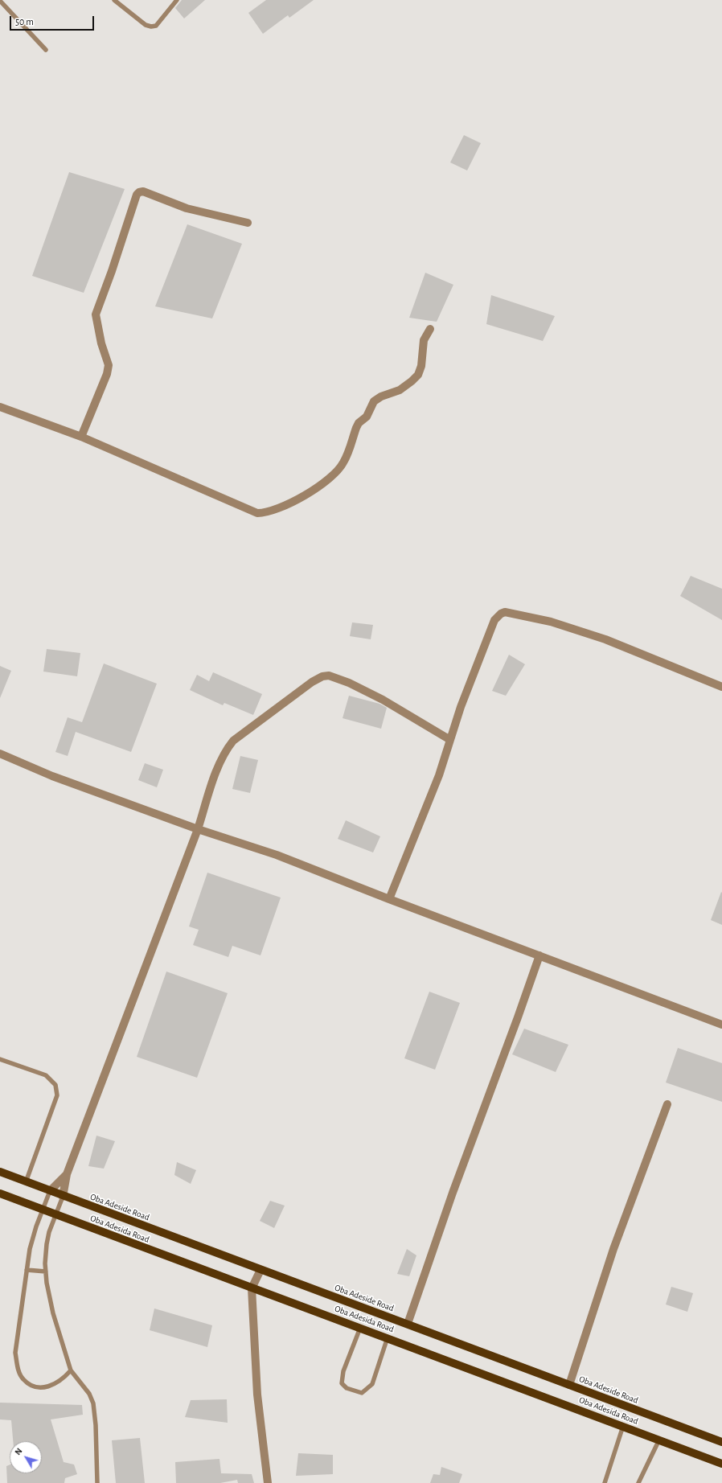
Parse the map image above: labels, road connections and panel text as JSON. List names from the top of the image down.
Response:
{
  "streets": {
    "main road": ["Oba Adeside Road", "Oba Adesida Road"]
  },
  "scale_bar": "50 m",
  "north": "top left"
}
